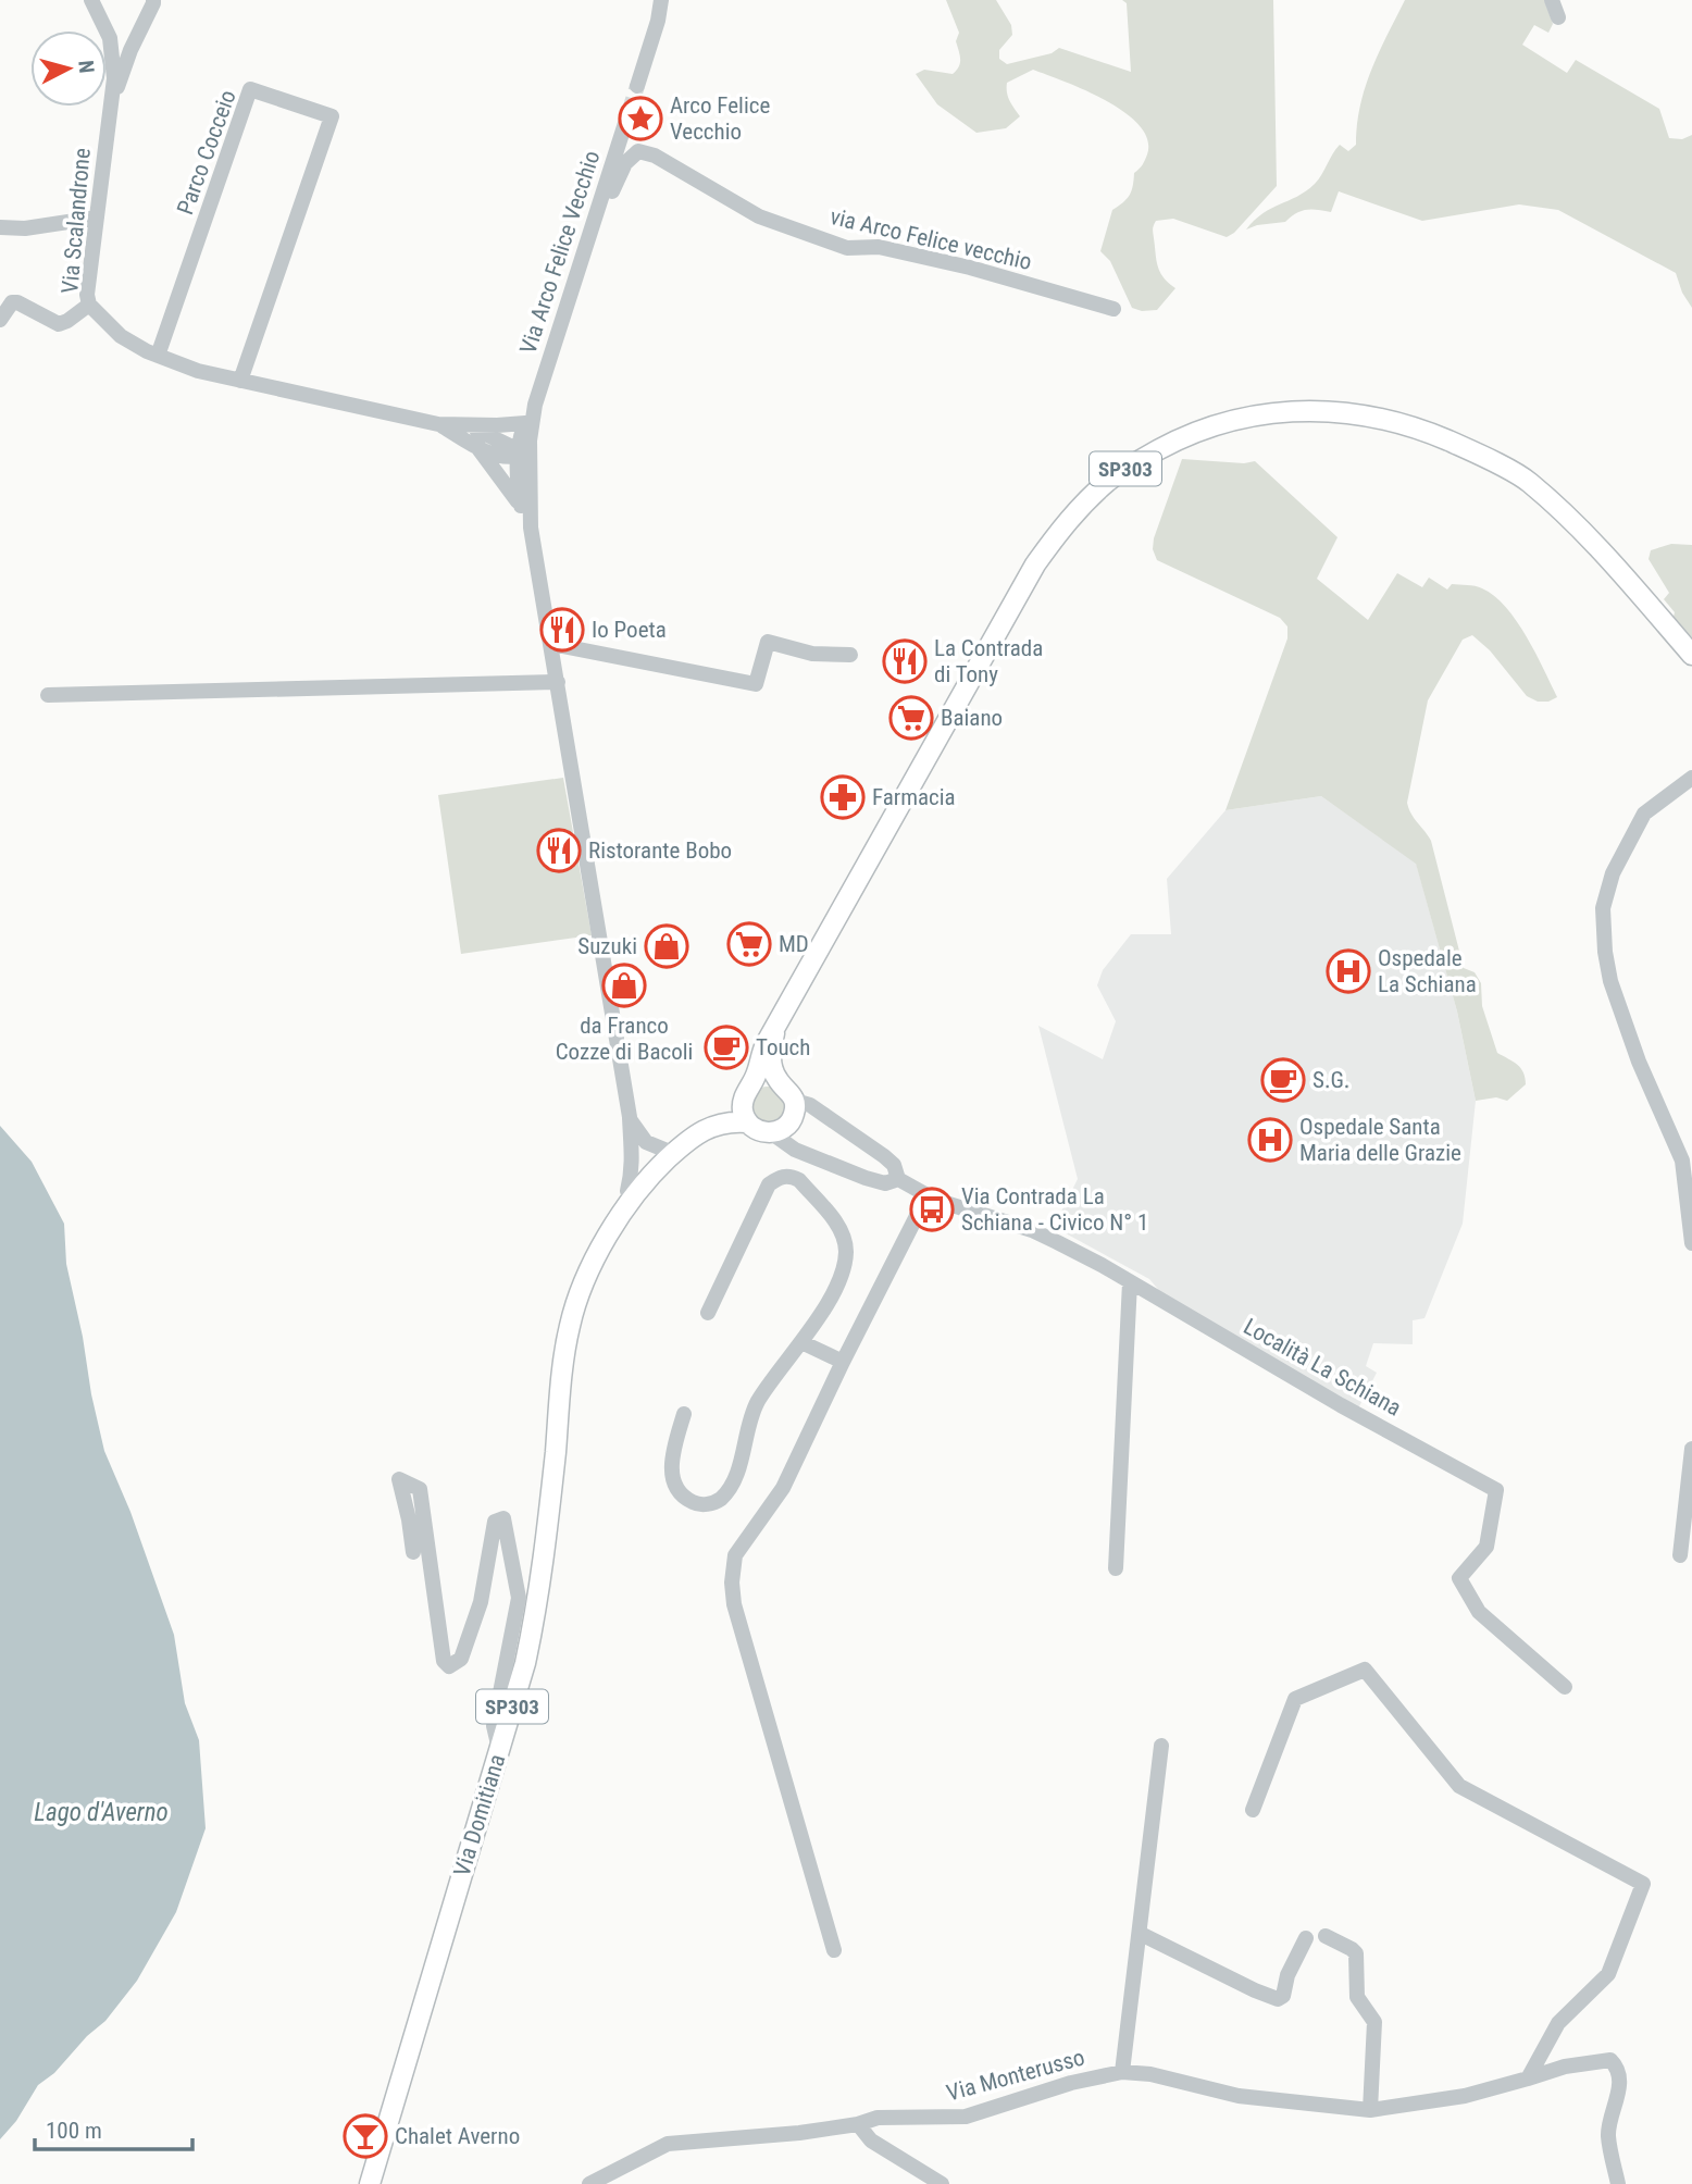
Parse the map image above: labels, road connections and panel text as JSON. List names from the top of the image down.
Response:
{
  "streets": {
    "main road": ["SP303", "Via Domitiana"],
    "street": [
      "Parco Cocceio",
      "Via Scalandrone",
      "via Arco Felice vecchio",
      "Via Arco Felice Vecchio",
      "Località La Schiana",
      "Via Monterusso"
    ]
  },
  "crossings": [
    ["Parco Cocceio", "Via Scalandrone"],
    ["via Arco Felice vecchio", "Via Arco Felice Vecchio"],
    ["Località La Schiana", "Via Domitiana"]
  ],
  "water": ["Lago d'Averno"],
  "places": {
    "place": ["Arco Felice Vecchio"],
    "restaurant": ["Io Poeta", "La Contrada di Tony", "Ristorante Bobo"],
    "supermarket": ["Baiano", "MD"],
    "pharmacy": ["Farmacia"],
    "shop": ["Suzuki", "da Franco Cozze di Bacoli"],
    "hospital": ["Ospedale La Schiana", "Ospedale Santa Maria delle Grazie"],
    "cafe": ["Touch", "S.G."],
    "bus stop": ["Via Contrada La Schiana - Civico N° 1"],
    "bar": ["Chalet Averno"]
  },
  "scale_bar": "100 m",
  "north": "right"
}
